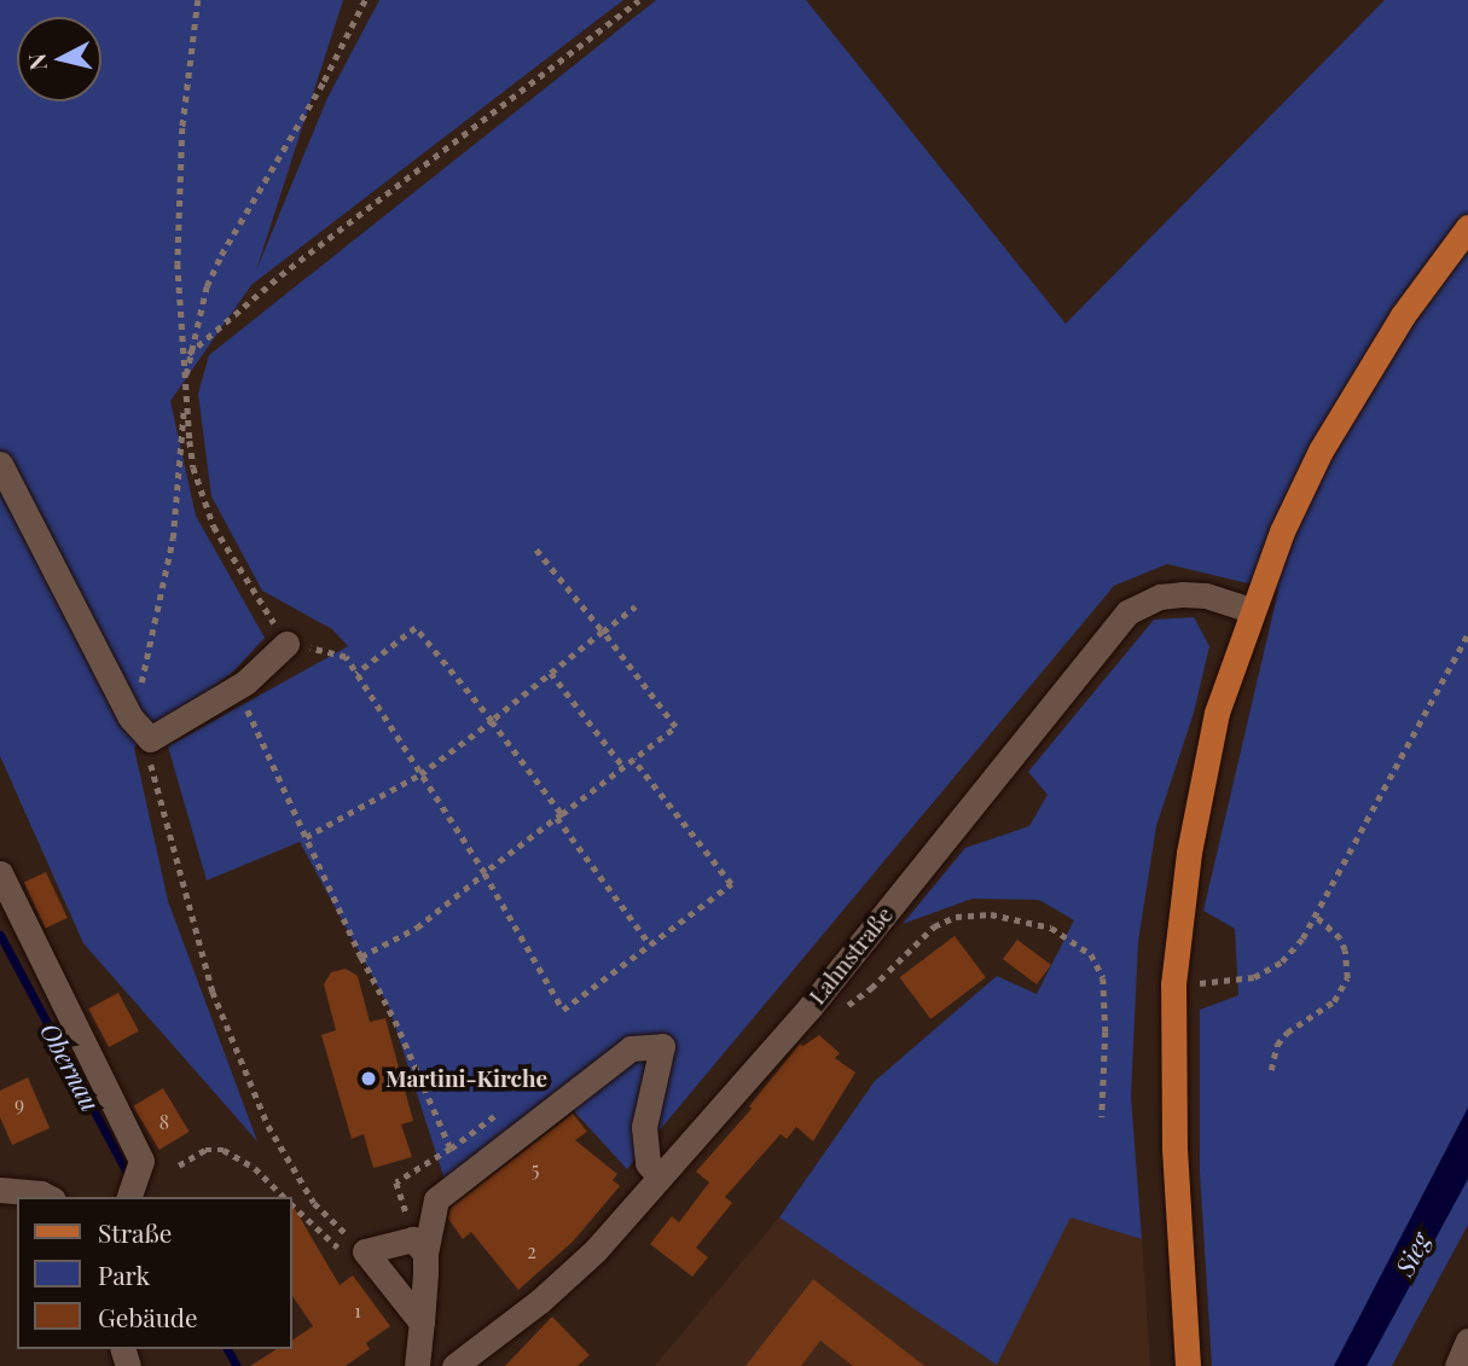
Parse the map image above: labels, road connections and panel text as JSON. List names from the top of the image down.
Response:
{
  "streets": {
    "street": ["Lahnstraße"]
  },
  "water": ["Obernau", "Sieg"],
  "places": ["Martini-Kirche"],
  "house_numbers": [
    "9",
    "8",
    "5",
    "2",
    "1"
  ],
  "legend": ["Straße", "Park", "Gebäude"],
  "north": "left"
}
